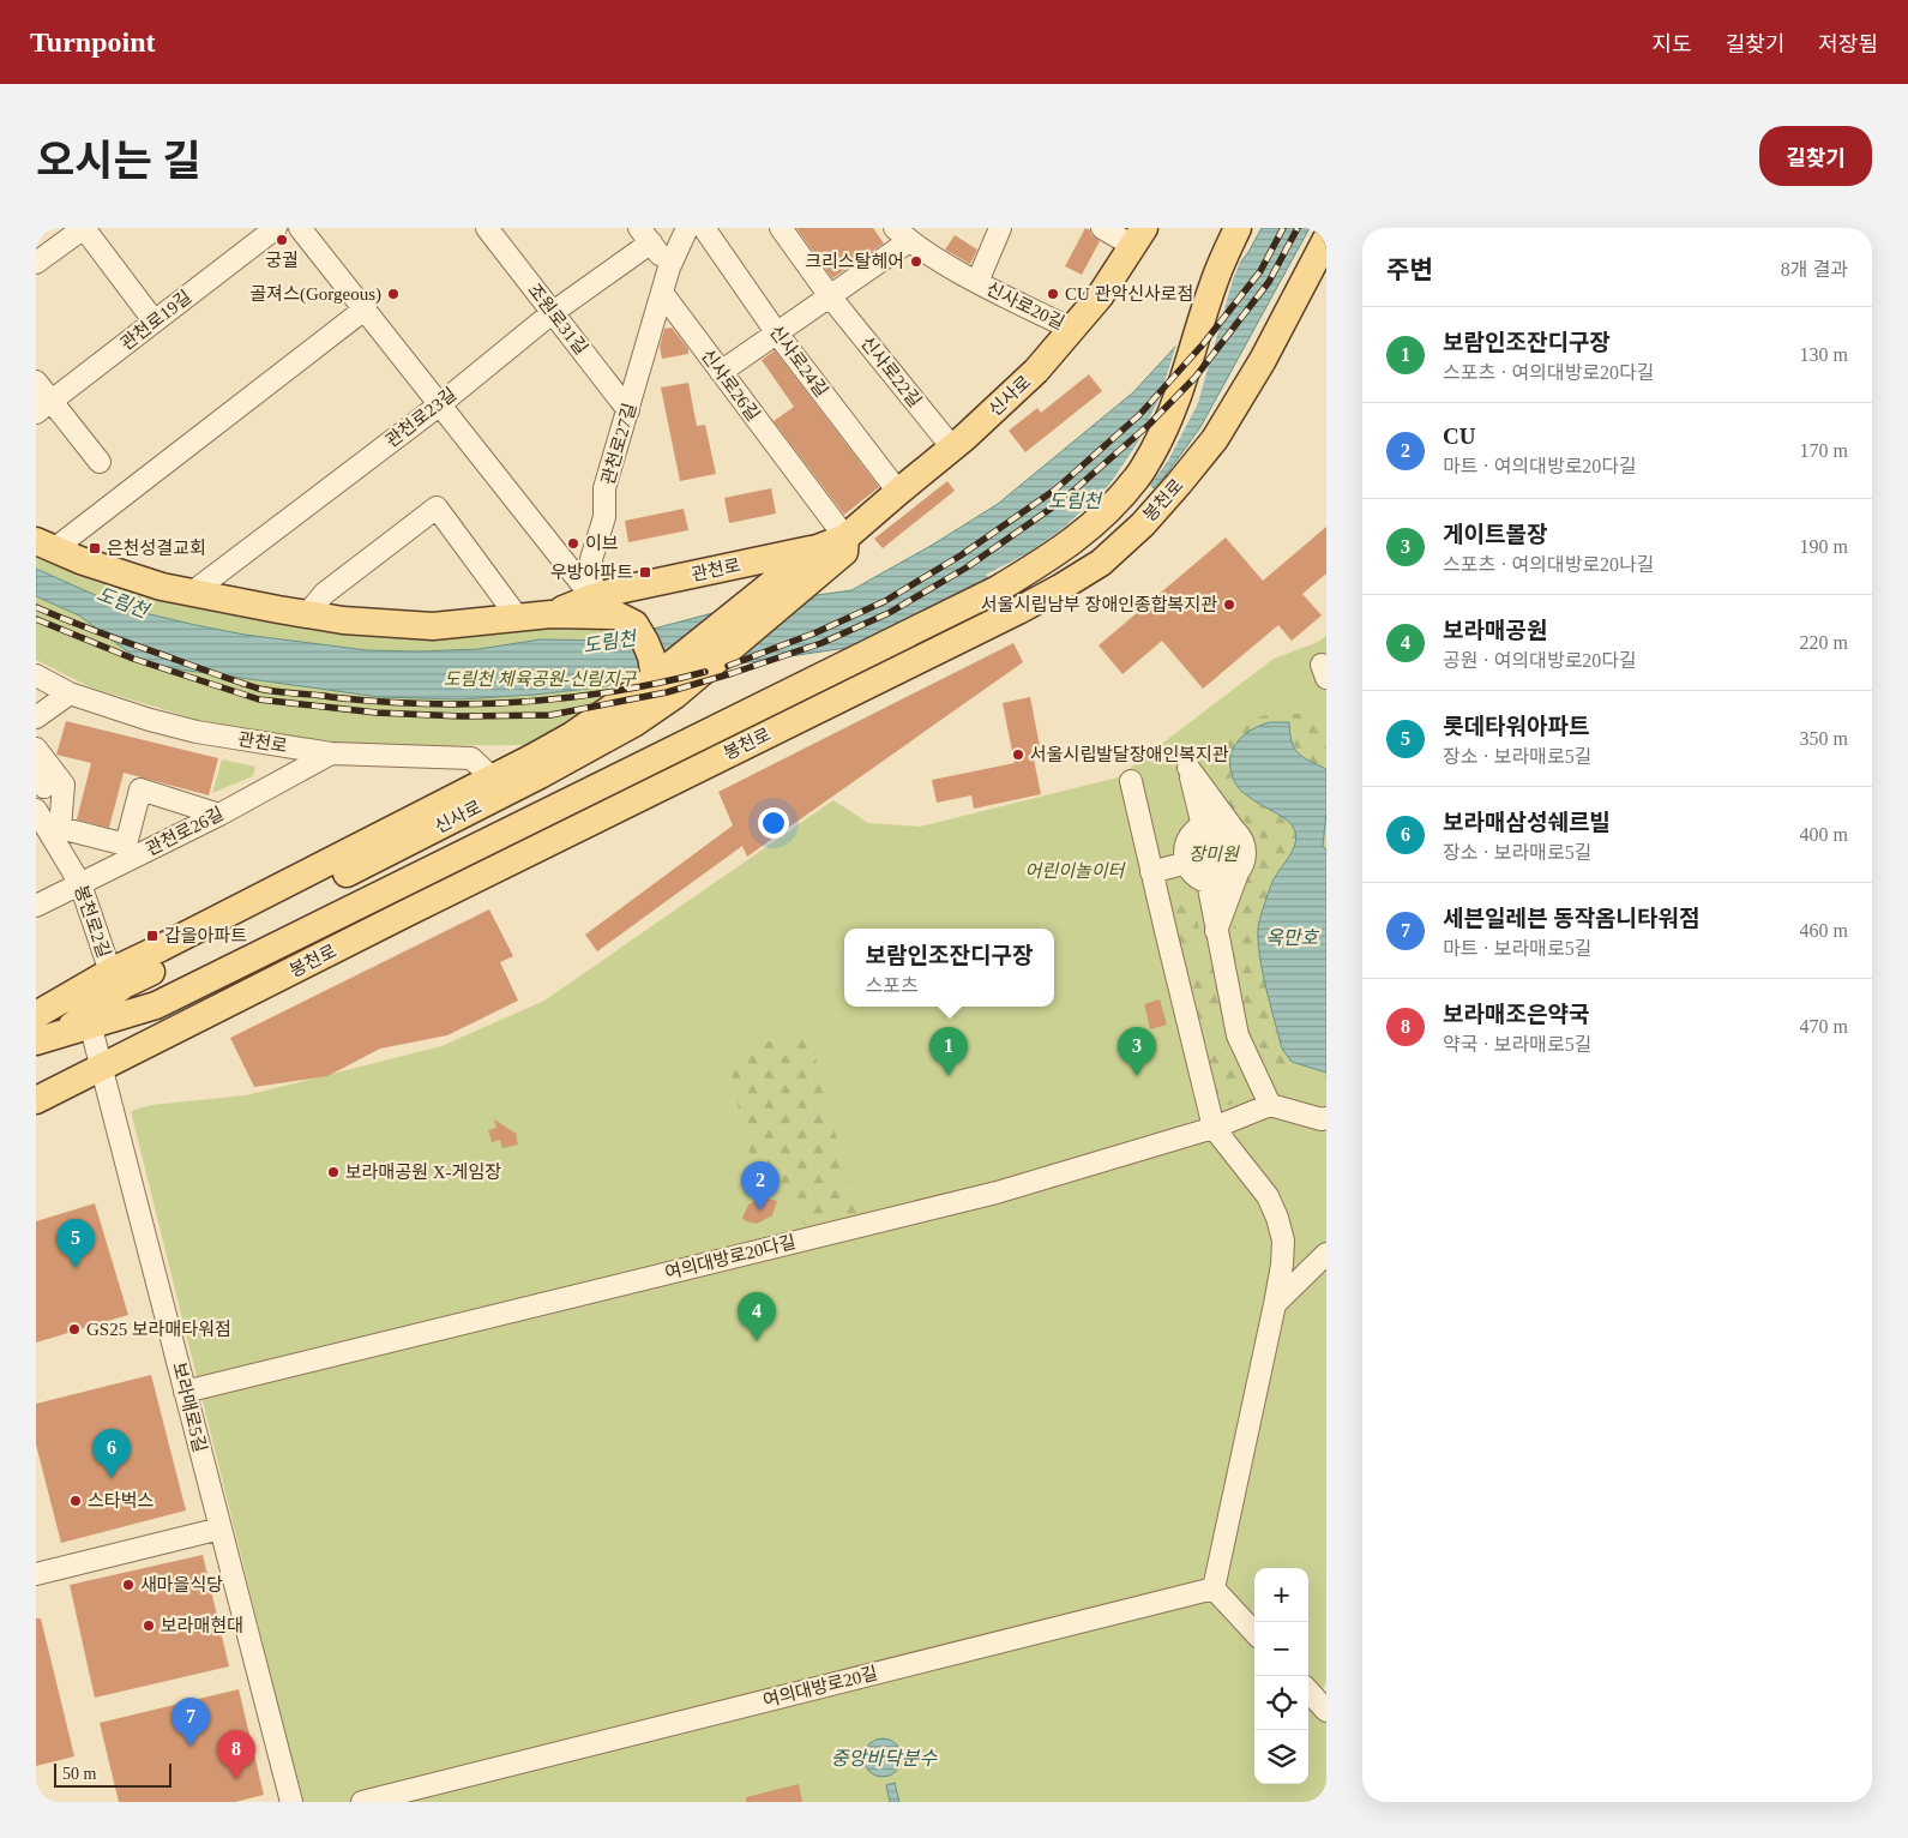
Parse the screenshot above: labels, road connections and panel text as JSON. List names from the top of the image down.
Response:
{
  "streets": {
    "main road": ["신사로", "봉천로", "관천로"],
    "street": [
      "신사로20길",
      "조원로31길",
      "관천로19길",
      "신사로24길",
      "신사로22길",
      "신사로26길",
      "관천로23길",
      "관천로27길",
      "관천로26길",
      "봉천로2길",
      "여의대방로20다길",
      "보라매로5길",
      "여의대방로20길"
    ]
  },
  "crossings": [
    ["신사로20길", "신사로"],
    ["조원로31길", "관천로23길"],
    ["조원로31길", "관천로27길"],
    ["신사로24길", "신사로"],
    ["신사로22길", "신사로"],
    ["신사로26길", "신사로"],
    ["신사로26길", "관천로27길"],
    ["신사로", "봉천로"],
    ["신사로", "관천로"],
    ["신사로", "봉천로2길"],
    ["신사로", "보라매로5길"],
    ["관천로23길", "관천로"],
    ["관천로27길", "관천로"],
    ["봉천로", "보라매로5길"],
    ["관천로", "관천로26길"],
    ["관천로26길", "봉천로2길"],
    ["여의대방로20다길", "보라매로5길"]
  ],
  "water": ["도림천", "옥만호", "중앙바닥분수"],
  "parks": ["도림천 체육공원-신림지구", "장미원", "어린이놀이터"],
  "places": {
    "other": [
      "궁궐",
      "크리스탈헤어",
      "골져스(Gorgeous)",
      "CU 관악신사로점",
      "이브",
      "서울시립남부 장애인종합복지관",
      "서울시립발달장애인복지관",
      "보라매공원 X-게임장",
      "GS25 보라매타워점",
      "스타벅스",
      "새마을식당",
      "보라매현대"
    ],
    "transit": ["은천성결교회", "우방아파트", "갑을아파트"]
  },
  "scale_bar": "50 m",
  "page": {
    "header": "Turnpoint",
    "nav": ["지도", "길찾기", "저장됨"],
    "title": "오시는 길",
    "buttons": "길찾기",
    "heading": ["주변", "8개 결과"],
    "list": [
      {
        "mark": "1",
        "name": "보람인조잔디구장",
        "note": "스포츠 · 여의대방로20다길",
        "value": "130 m"
      },
      {
        "mark": "2",
        "name": "CU",
        "note": "마트 · 여의대방로20다길",
        "value": "170 m"
      },
      {
        "mark": "3",
        "name": "게이트볼장",
        "note": "스포츠 · 여의대방로20나길",
        "value": "190 m"
      },
      {
        "mark": "4",
        "name": "보라매공원",
        "note": "공원 · 여의대방로20다길",
        "value": "220 m"
      },
      {
        "mark": "5",
        "name": "롯데타워아파트",
        "note": "장소 · 보라매로5길",
        "value": "350 m"
      },
      {
        "mark": "6",
        "name": "보라매삼성쉐르빌",
        "note": "장소 · 보라매로5길",
        "value": "400 m"
      },
      {
        "mark": "7",
        "name": "세븐일레븐 동작옴니타워점",
        "note": "마트 · 보라매로5길",
        "value": "460 m"
      },
      {
        "mark": "8",
        "name": "보라매조은약국",
        "note": "약국 · 보라매로5길",
        "value": "470 m"
      }
    ],
    "popup": ["보람인조잔디구장", "스포츠"],
    "pins": [
      "1",
      "3",
      "2",
      "5",
      "4",
      "6",
      "7",
      "8"
    ],
    "map_buttons": ["+", "−"],
    "scale": "50 m"
  }
}
